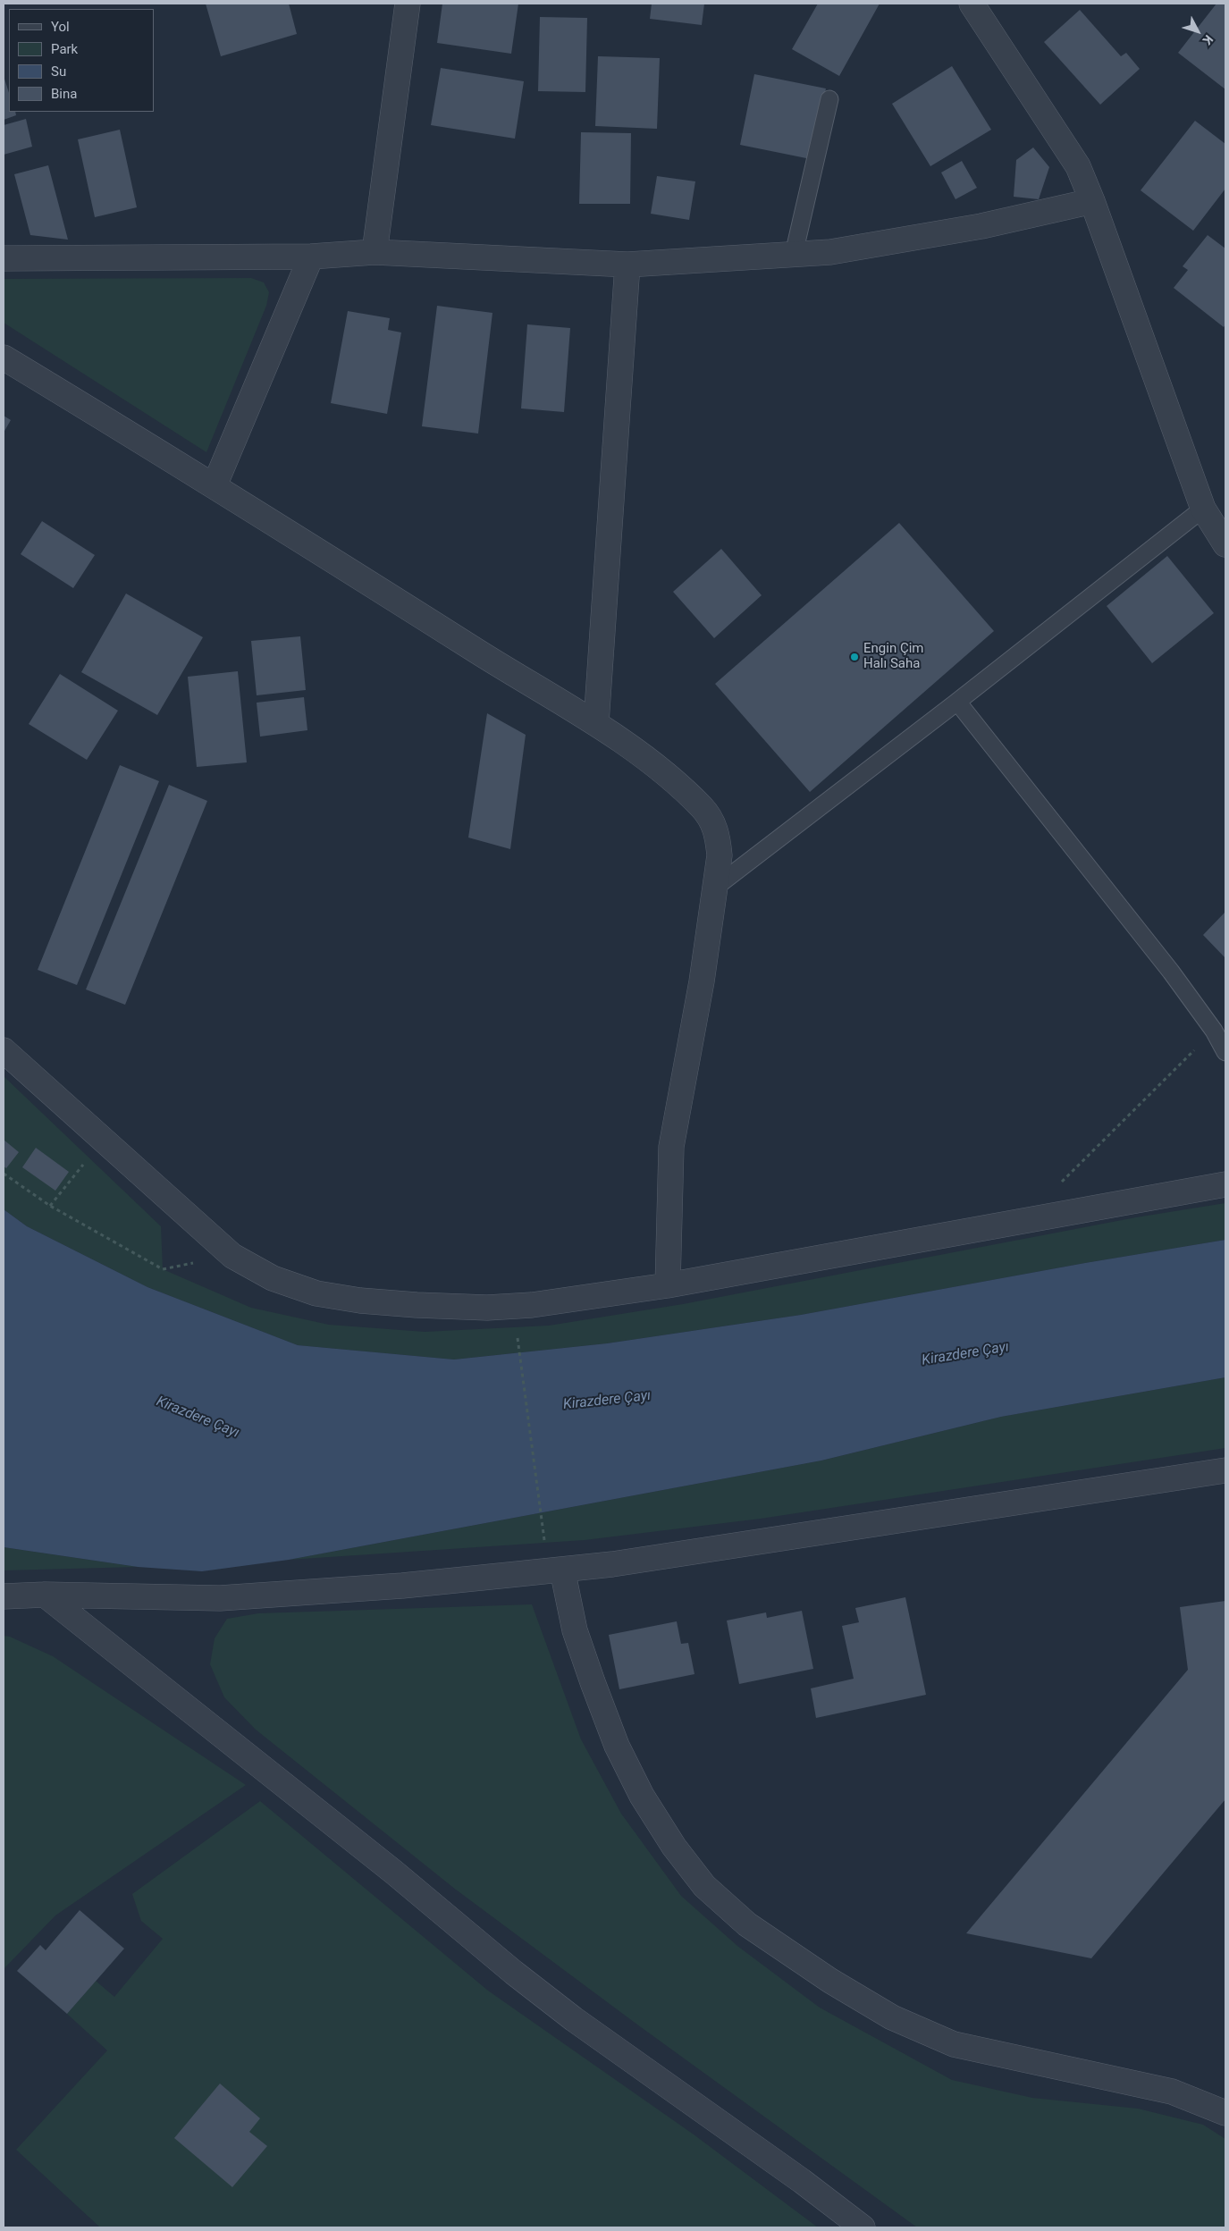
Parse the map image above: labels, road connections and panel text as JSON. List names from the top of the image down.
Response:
{
  "water": ["Kirazdere Çayı"],
  "places": ["Engin Çim Halı Saha"],
  "legend": [
    "Yol",
    "Park",
    "Su",
    "Bina"
  ],
  "north": "bottom right"
}
